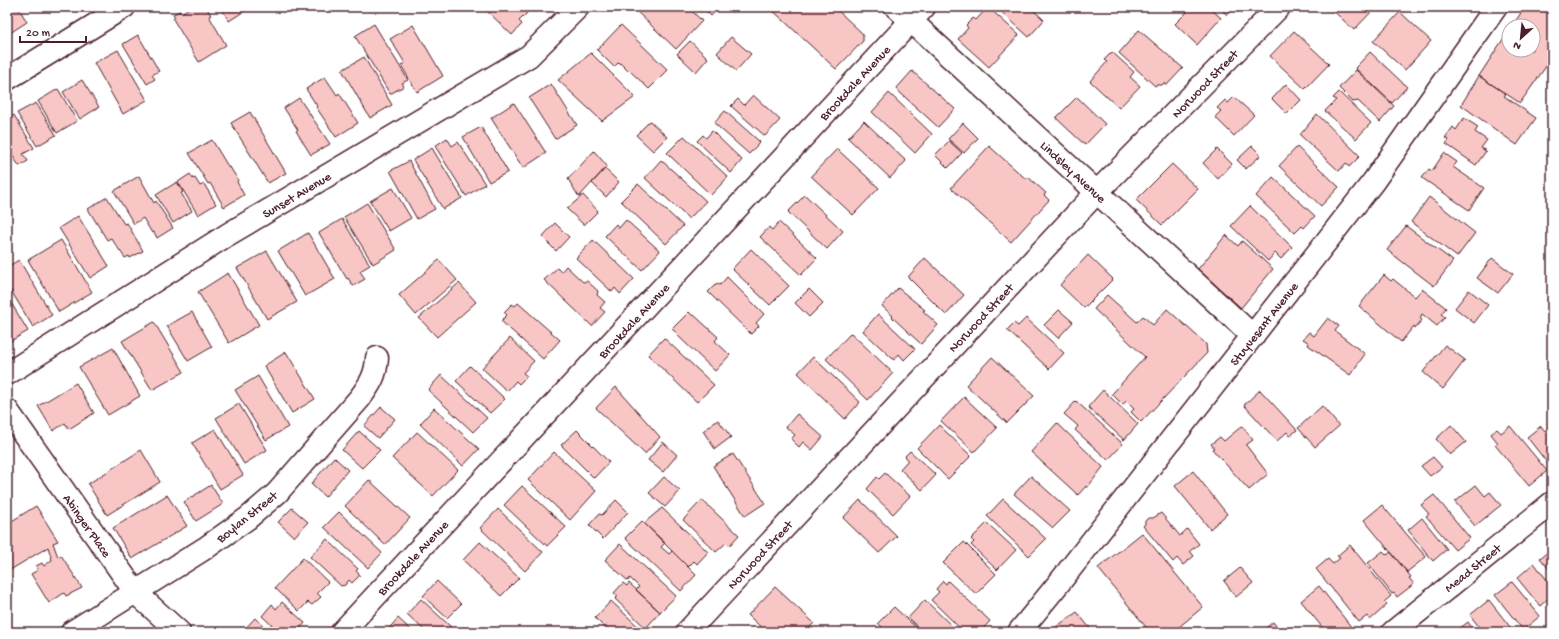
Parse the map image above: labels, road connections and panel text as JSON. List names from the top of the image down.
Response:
{
  "streets": {
    "street": [
      "Brookdale Avenue",
      "Norwood Street",
      "Lindsley Avenue",
      "Sunset Avenue",
      "Stuyvesant Avenue",
      "Boylan Street",
      "Abinger Place",
      "Mead Street"
    ]
  },
  "crossings": [
    ["Brookdale Avenue", "Lindsley Avenue"],
    ["Norwood Street", "Lindsley Avenue"],
    ["Lindsley Avenue", "Stuyvesant Avenue"],
    ["Boylan Street", "Abinger Place"]
  ],
  "scale_bar": "20 m",
  "north": "bottom left"
}
